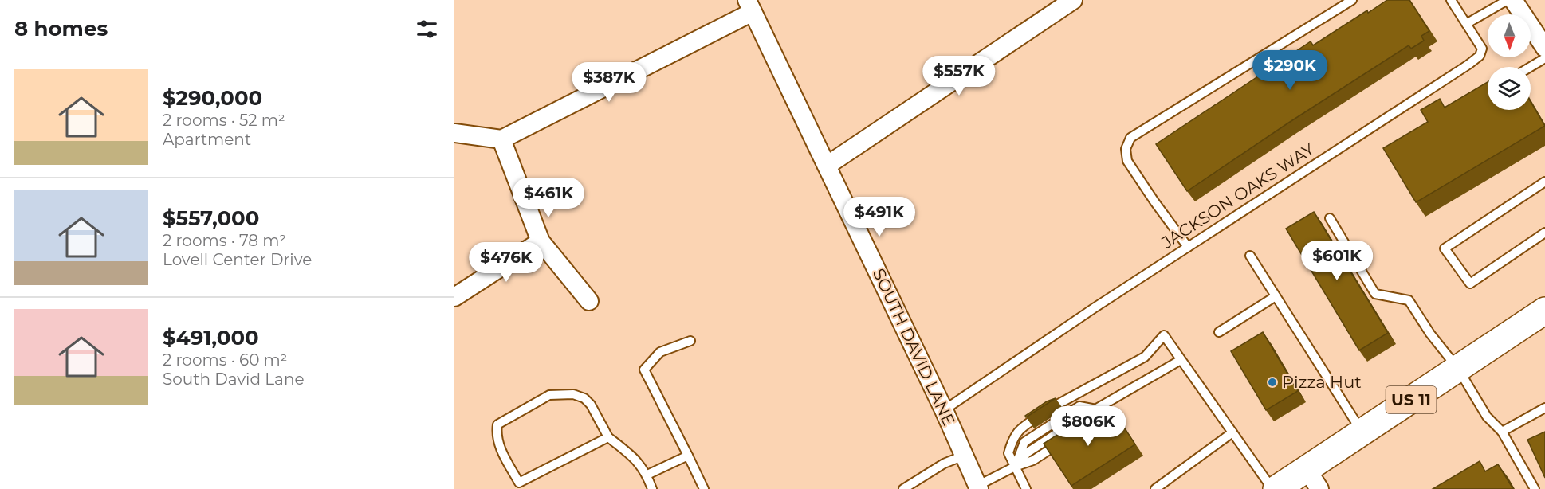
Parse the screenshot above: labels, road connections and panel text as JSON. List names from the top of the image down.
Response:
{
  "streets": {
    "main road": ["US 11"],
    "street": ["SOUTH DAVID LANE"],
    "lane": ["JACKSON OAKS WAY"]
  },
  "crossings": [
    ["JACKSON OAKS WAY", "SOUTH DAVID LANE"]
  ],
  "places": ["Pizza Hut"],
  "north": "bottom",
  "page": {
    "heading": "8 homes",
    "price": [
      "$290K",
      "$557K",
      "$387K",
      "$461K",
      "$491K",
      "$601K",
      "$476K",
      "$806K"
    ],
    "list": [
      {
        "name": "$290,000",
        "note": "2 rooms · 52 m² · Apartment"
      },
      {
        "name": "$557,000",
        "note": "2 rooms · 78 m² · Lovell Center Drive"
      },
      {
        "name": "$491,000",
        "note": "2 rooms · 60 m² · South David Lane"
      }
    ]
  }
}
